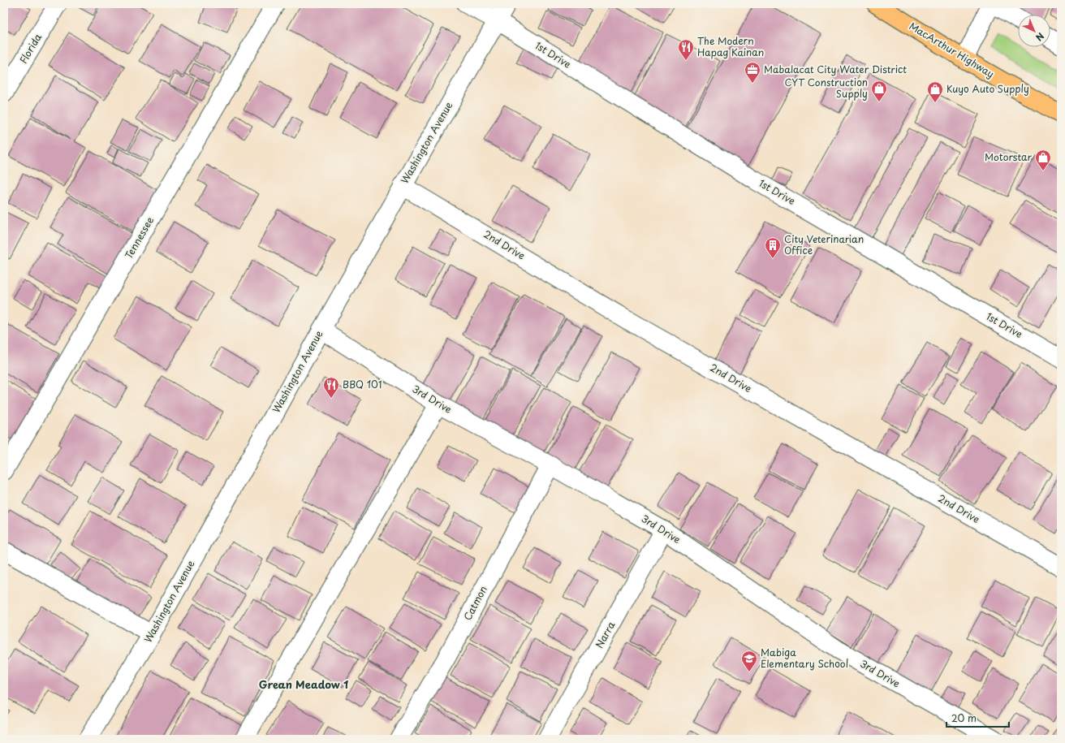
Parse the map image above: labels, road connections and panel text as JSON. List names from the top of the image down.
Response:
{
  "streets": {
    "highway": ["MacArthur Highway"],
    "street": [
      "Florida",
      "1st Drive",
      "Washington Avenue",
      "Tennessee",
      "2nd Drive",
      "3rd Drive",
      "Catmon",
      "Narra"
    ]
  },
  "crossings": [
    ["1st Drive", "Washington Avenue"],
    ["Washington Avenue", "2nd Drive"],
    ["Washington Avenue", "3rd Drive"],
    ["3rd Drive", "Catmon"],
    ["3rd Drive", "Narra"]
  ],
  "districts": ["Grean Meadow 1"],
  "places": {
    "restaurant": ["The Modern Hapag Kainan", "BBQ 101"],
    "office": ["Mabalacat City Water District"],
    "shop": ["CYT Construction Supply", "Kuyo Auto Supply", "Motorstar"],
    "building": ["City Veterinarian Office"],
    "school or university": ["Mabiga Elementary School"]
  },
  "scale_bar": "20 m",
  "north": "bottom right"
}
